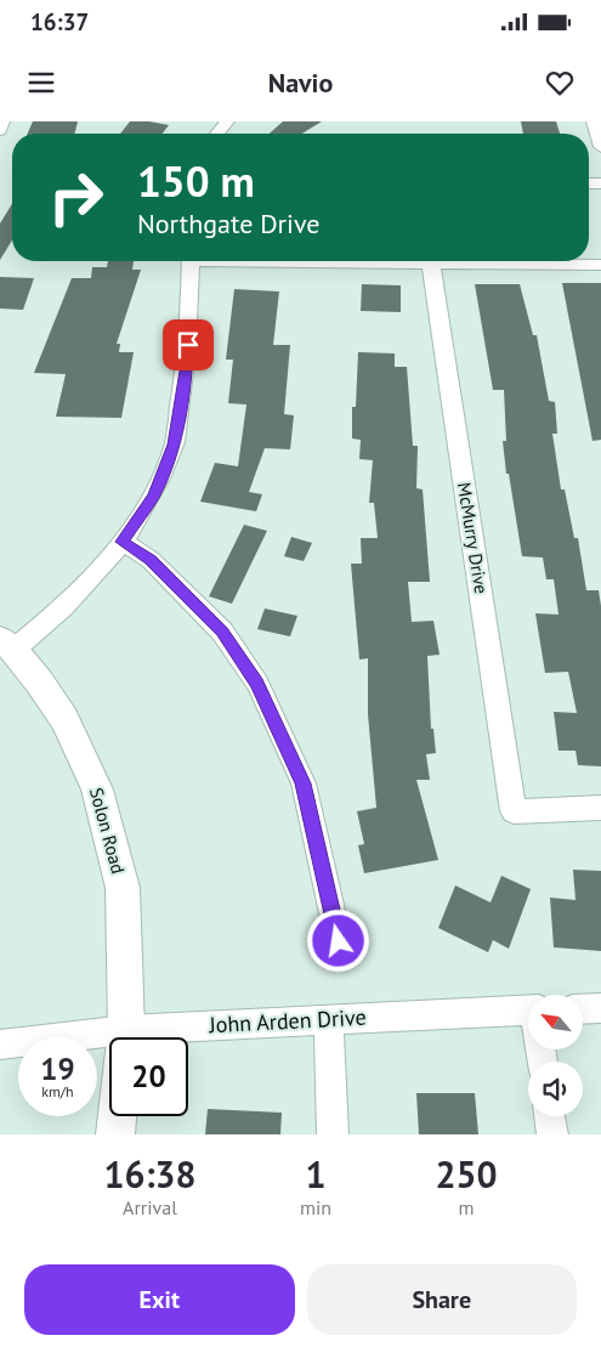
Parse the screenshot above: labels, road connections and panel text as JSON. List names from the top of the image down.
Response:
{
  "streets": {
    "main road": ["Solon Road"],
    "street": ["McMurry Drive", "John Arden Drive"]
  },
  "north": "top left",
  "page": {
    "status": "16:37",
    "header": "Navio",
    "turn": ["150 m", "Northgate Drive"],
    "speed": "19 km/h",
    "limit": "20",
    "eta": [
      "16:38",
      "Arrival",
      "1",
      "min",
      "250",
      "m"
    ],
    "buttons": ["Exit", "Share"]
  }
}
